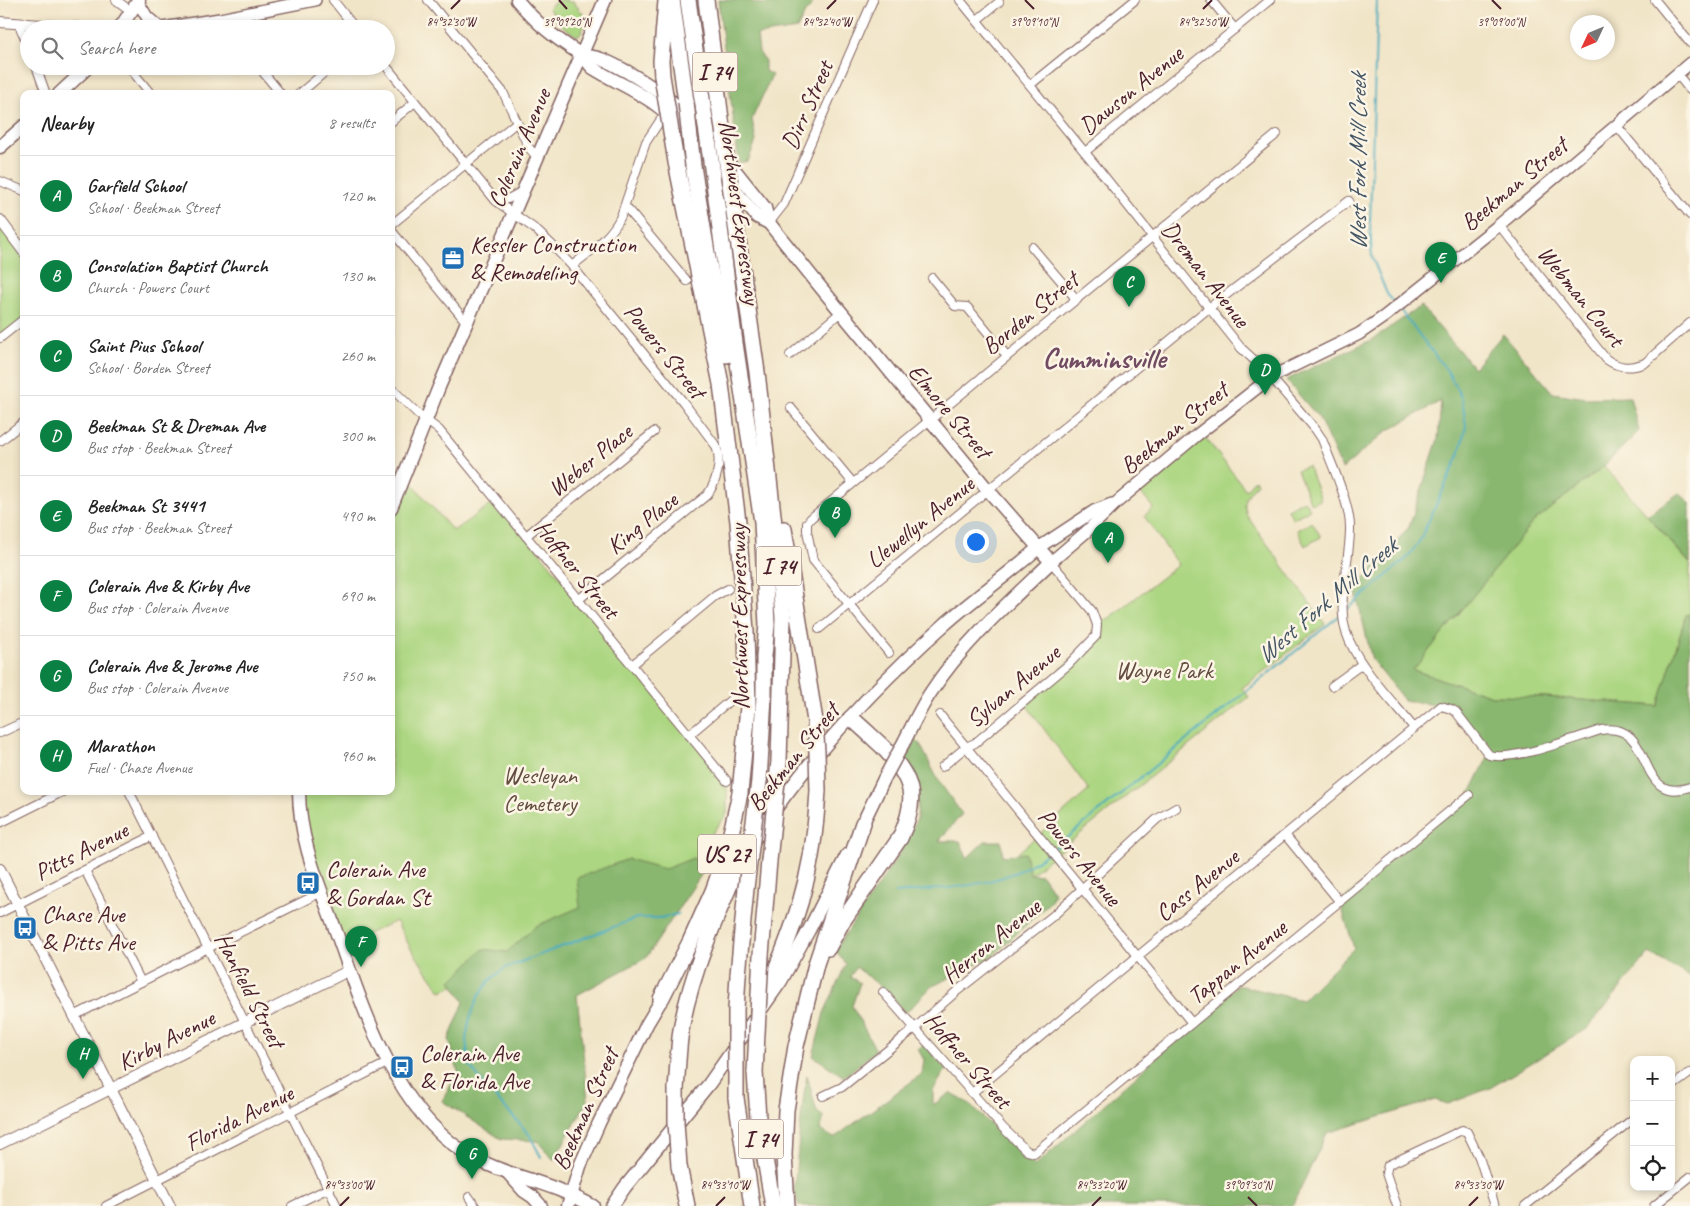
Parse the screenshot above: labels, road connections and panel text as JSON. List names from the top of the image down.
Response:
{
  "streets": {
    "highway": ["I 74", "Northwest Expressway", "US 27"],
    "main road": ["Colerain Avenue", "Beekman Street", "Elmore Street"],
    "street": [
      "Dawson Avenue",
      "Dirr Street",
      "Dreman Avenue",
      "Webman Court",
      "Borden Street",
      "Powers Street",
      "Weber Place",
      "Llewellyn Avenue",
      "King Place",
      "Hoffner Street",
      "Sylvan Avenue",
      "Pitts Avenue",
      "Powers Avenue",
      "Cass Avenue",
      "Herron Avenue",
      "Tappan Avenue",
      "Hanfield Street",
      "Kirby Avenue",
      "Florida Avenue"
    ]
  },
  "crossings": [
    ["Dawson Avenue", "Dreman Avenue"],
    ["Dirr Street", "Elmore Street"],
    ["Colerain Avenue", "Powers Street"],
    ["Colerain Avenue", "Elmore Street"],
    ["Colerain Avenue", "Hoffner Street"],
    ["Beekman Street", "Dreman Avenue"],
    ["Beekman Street", "Webman Court"],
    ["Beekman Street", "Elmore Street"],
    ["Beekman Street", "US 27"],
    ["Dreman Avenue", "Borden Street"],
    ["Dreman Avenue", "Llewellyn Avenue"],
    ["Dreman Avenue", "Cass Avenue"],
    ["Borden Street", "Elmore Street"],
    ["Borden Street", "Llewellyn Avenue"],
    ["Powers Street", "King Place"],
    ["Elmore Street", "Llewellyn Avenue"],
    ["Elmore Street", "Sylvan Avenue"],
    ["Weber Place", "Hoffner Street"],
    ["King Place", "Hoffner Street"],
    ["Hoffner Street", "Cass Avenue"],
    ["Hoffner Street", "Herron Avenue"],
    ["Hoffner Street", "Tappan Avenue"],
    ["Sylvan Avenue", "Powers Avenue"],
    ["Pitts Avenue", "Hanfield Street"],
    ["Powers Avenue", "Cass Avenue"],
    ["Powers Avenue", "Herron Avenue"],
    ["Powers Avenue", "Tappan Avenue"],
    ["Hanfield Street", "Kirby Avenue"],
    ["Hanfield Street", "Florida Avenue"]
  ],
  "districts": ["Cumminsville"],
  "water": ["West Fork Mill Creek"],
  "parks": ["Wayne Park", "Wesleyan Cemetery"],
  "places": {
    "office": ["Kessler Construction & Remodeling"],
    "bus stop": ["Colerain Ave & Gordan St", "Chase Ave & Pitts Ave", "Colerain Ave & Florida Ave"]
  },
  "north": "bottom left",
  "page": {
    "search": "Search here",
    "heading": ["Nearby", "8 results"],
    "list": [
      {
        "mark": "A",
        "name": "Garfield School",
        "note": "School · Beekman Street",
        "value": "120 m"
      },
      {
        "mark": "B",
        "name": "Consolation Baptist Church",
        "note": "Church · Powers Court",
        "value": "130 m"
      },
      {
        "mark": "C",
        "name": "Saint Pius School",
        "note": "School · Borden Street",
        "value": "260 m"
      },
      {
        "mark": "D",
        "name": "Beekman St & Dreman Ave",
        "note": "Bus stop · Beekman Street",
        "value": "300 m"
      },
      {
        "mark": "E",
        "name": "Beekman St 3441",
        "note": "Bus stop · Beekman Street",
        "value": "490 m"
      },
      {
        "mark": "F",
        "name": "Colerain Ave & Kirby Ave",
        "note": "Bus stop · Colerain Avenue",
        "value": "690 m"
      },
      {
        "mark": "G",
        "name": "Colerain Ave & Jerome Ave",
        "note": "Bus stop · Colerain Avenue",
        "value": "750 m"
      },
      {
        "mark": "H",
        "name": "Marathon",
        "note": "Fuel · Chase Avenue",
        "value": "960 m"
      }
    ],
    "pins": [
      "E",
      "C",
      "D",
      "B",
      "A",
      "F",
      "H",
      "G"
    ],
    "map_buttons": ["+", "−"]
  },
  "coordinates": [
    "84°32'30\"W",
    "84°32'40\"W",
    "84°32'50\"W",
    "39°09'20\"N",
    "39°09'10\"N",
    "39°09'00\"N",
    "39°09'30\"N",
    "84°33'00\"W",
    "84°33'10\"W",
    "84°33'20\"W",
    "84°33'30\"W"
  ]
}
